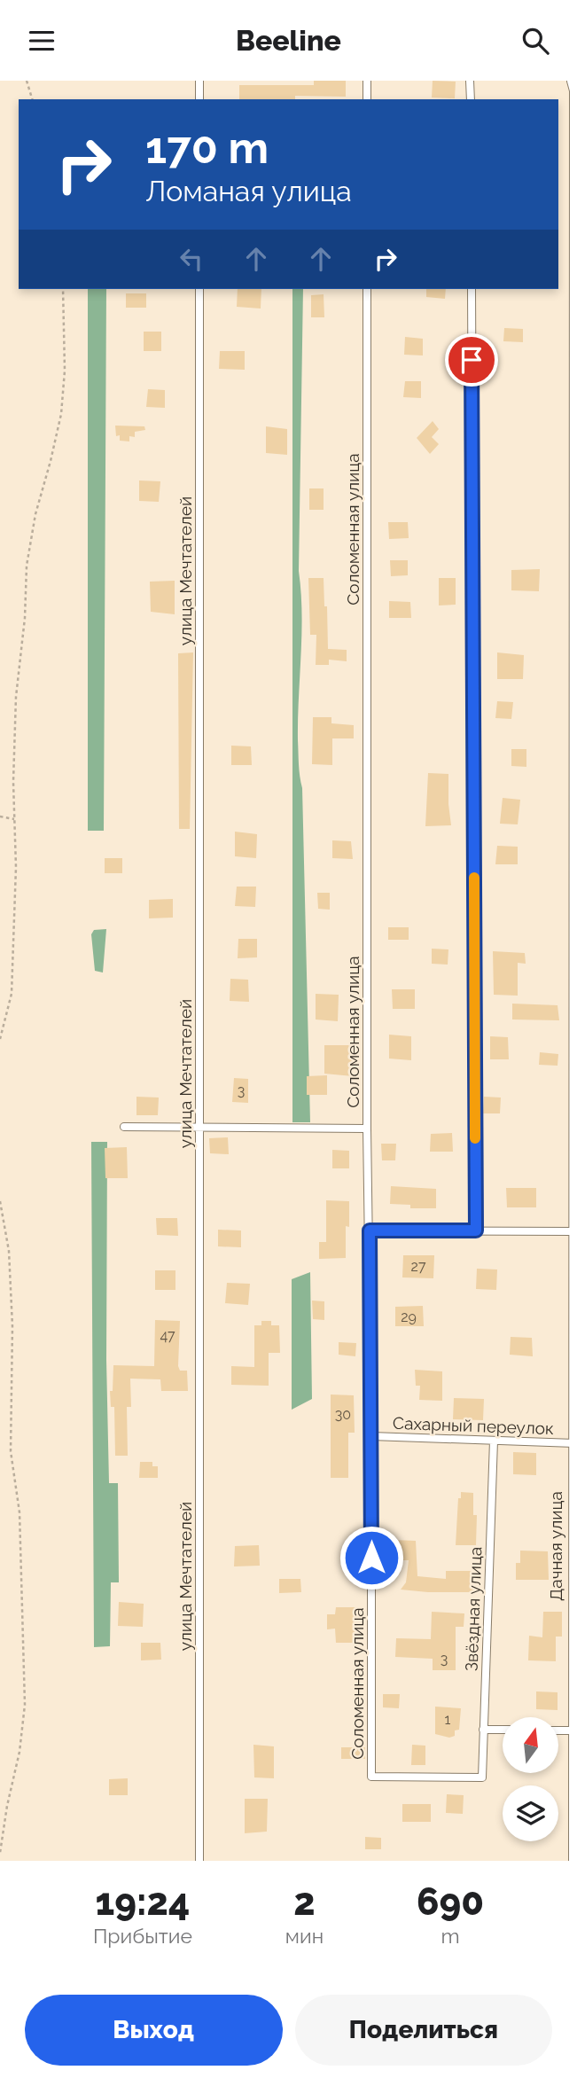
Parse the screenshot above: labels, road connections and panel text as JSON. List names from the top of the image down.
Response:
{
  "streets": {
    "street": ["Дачная улица"],
    "lane": [
      "Соломенная улица",
      "улица Мечтателей",
      "Сахарный переулок",
      "Звёздная улица"
    ]
  },
  "crossings": [
    ["Соломенная улица", "Сахарный переулок"],
    ["Соломенная улица", "Звёздная улица"],
    ["Сахарный переулок", "Дачная улица"],
    ["Сахарный переулок", "Звёздная улица"]
  ],
  "house_numbers": [
    "3",
    "27",
    "29",
    "47",
    "30",
    "3",
    "1"
  ],
  "north": "top",
  "page": {
    "header": "Beeline",
    "turn": ["170 m", "Ломаная улица"],
    "eta": [
      "19:24",
      "Прибытие",
      "2",
      "мин",
      "690",
      "m"
    ],
    "buttons": ["Выход", "Поделиться"]
  }
}
